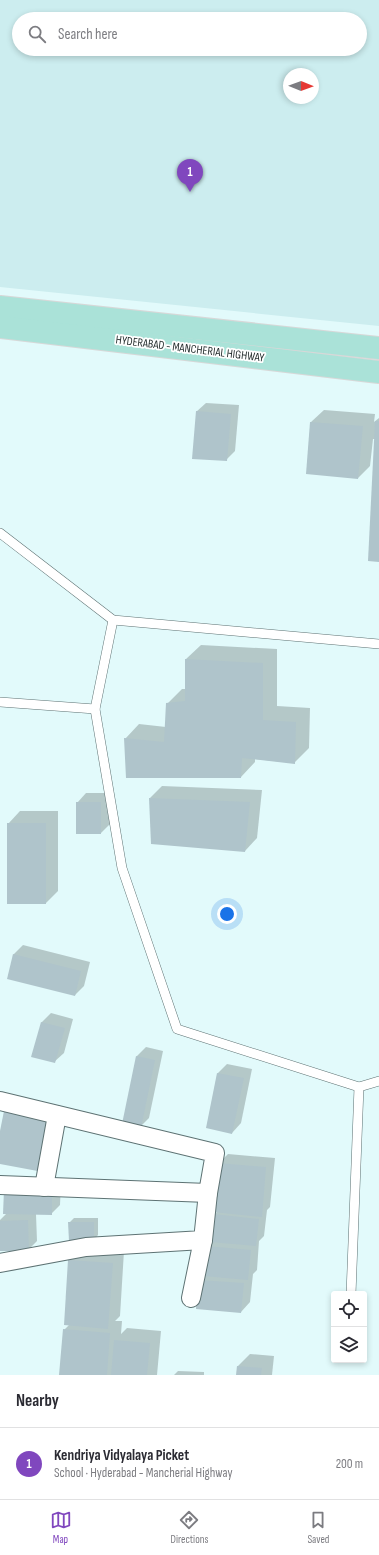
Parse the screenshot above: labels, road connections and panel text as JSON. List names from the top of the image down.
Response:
{
  "streets": {
    "main road": ["HYDERABAD - MANCHERIAL HIGHWAY"]
  },
  "north": "right",
  "page": {
    "search": "Search here",
    "pins": "1",
    "heading": "Nearby",
    "list": [
      {
        "mark": "1",
        "name": "Kendriya Vidyalaya Picket",
        "note": "School · Hyderabad - Mancherial Highway",
        "value": "200 m"
      }
    ],
    "nav": ["Map", "Directions", "Saved"]
  }
}
